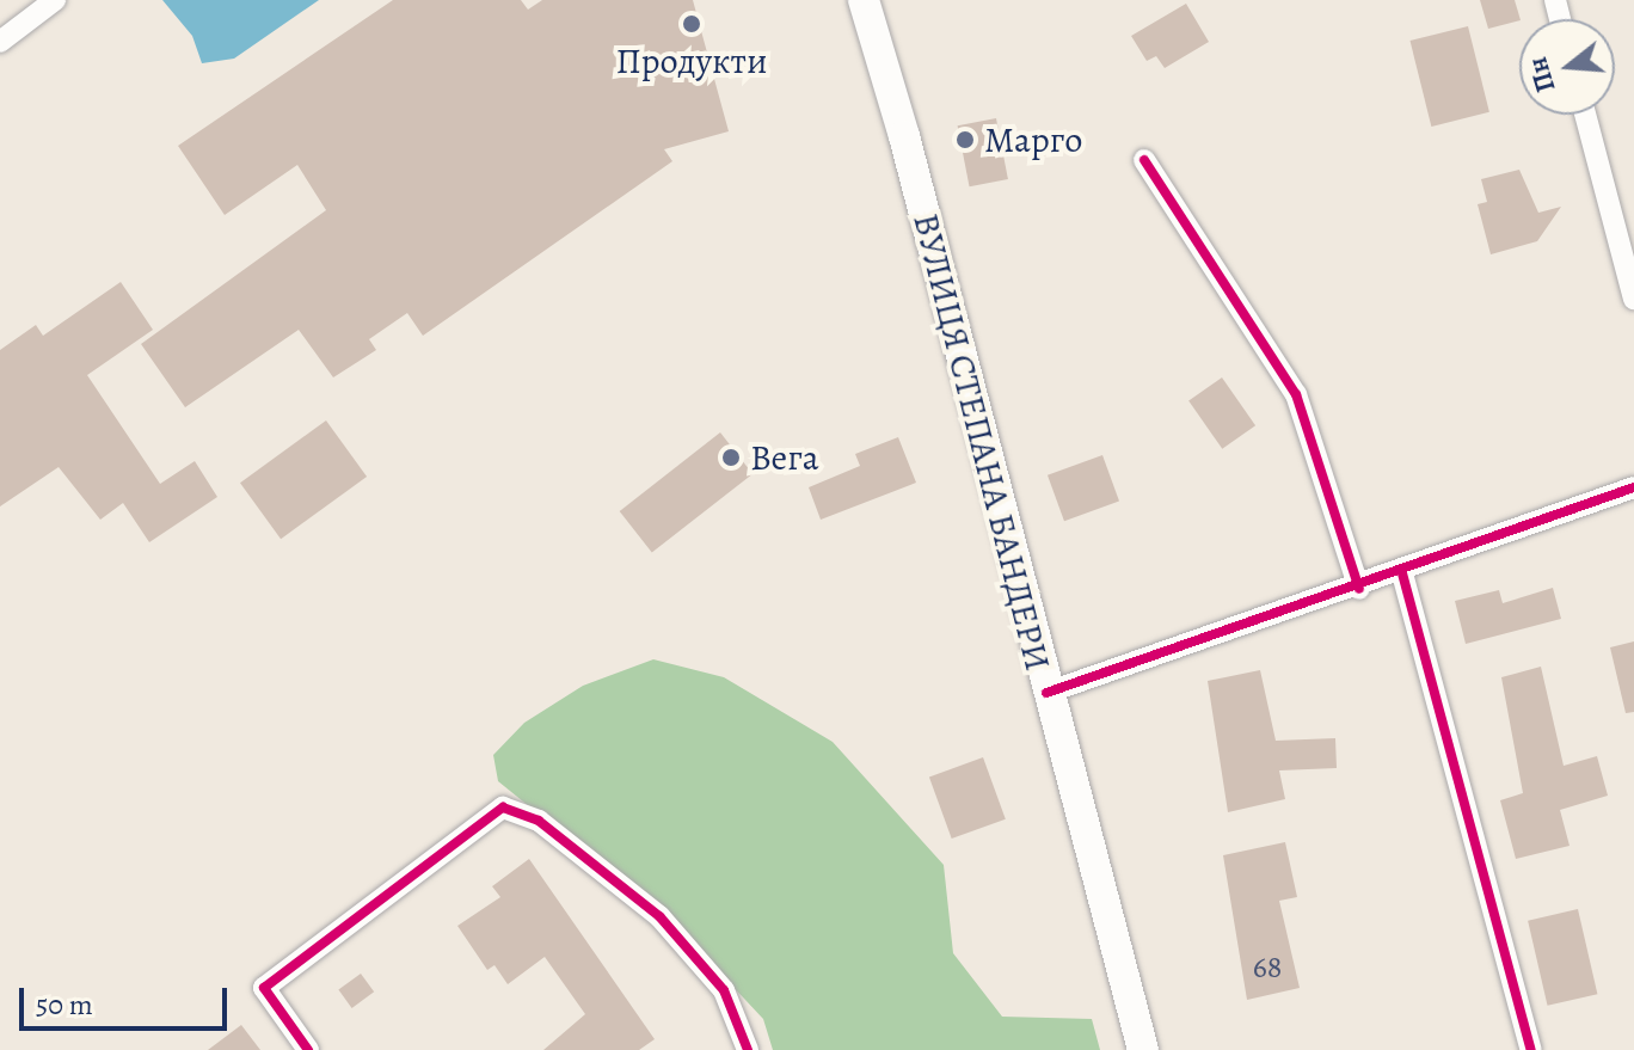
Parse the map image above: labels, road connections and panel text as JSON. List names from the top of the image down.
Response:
{
  "streets": {
    "main road": ["ВУЛИЦЯ СТЕПАНА БАНДЕРИ"]
  },
  "places": ["Продукти", "Марго", "Вега"],
  "house_numbers": ["68"],
  "scale_bar": "50 m",
  "north": "left"
}
